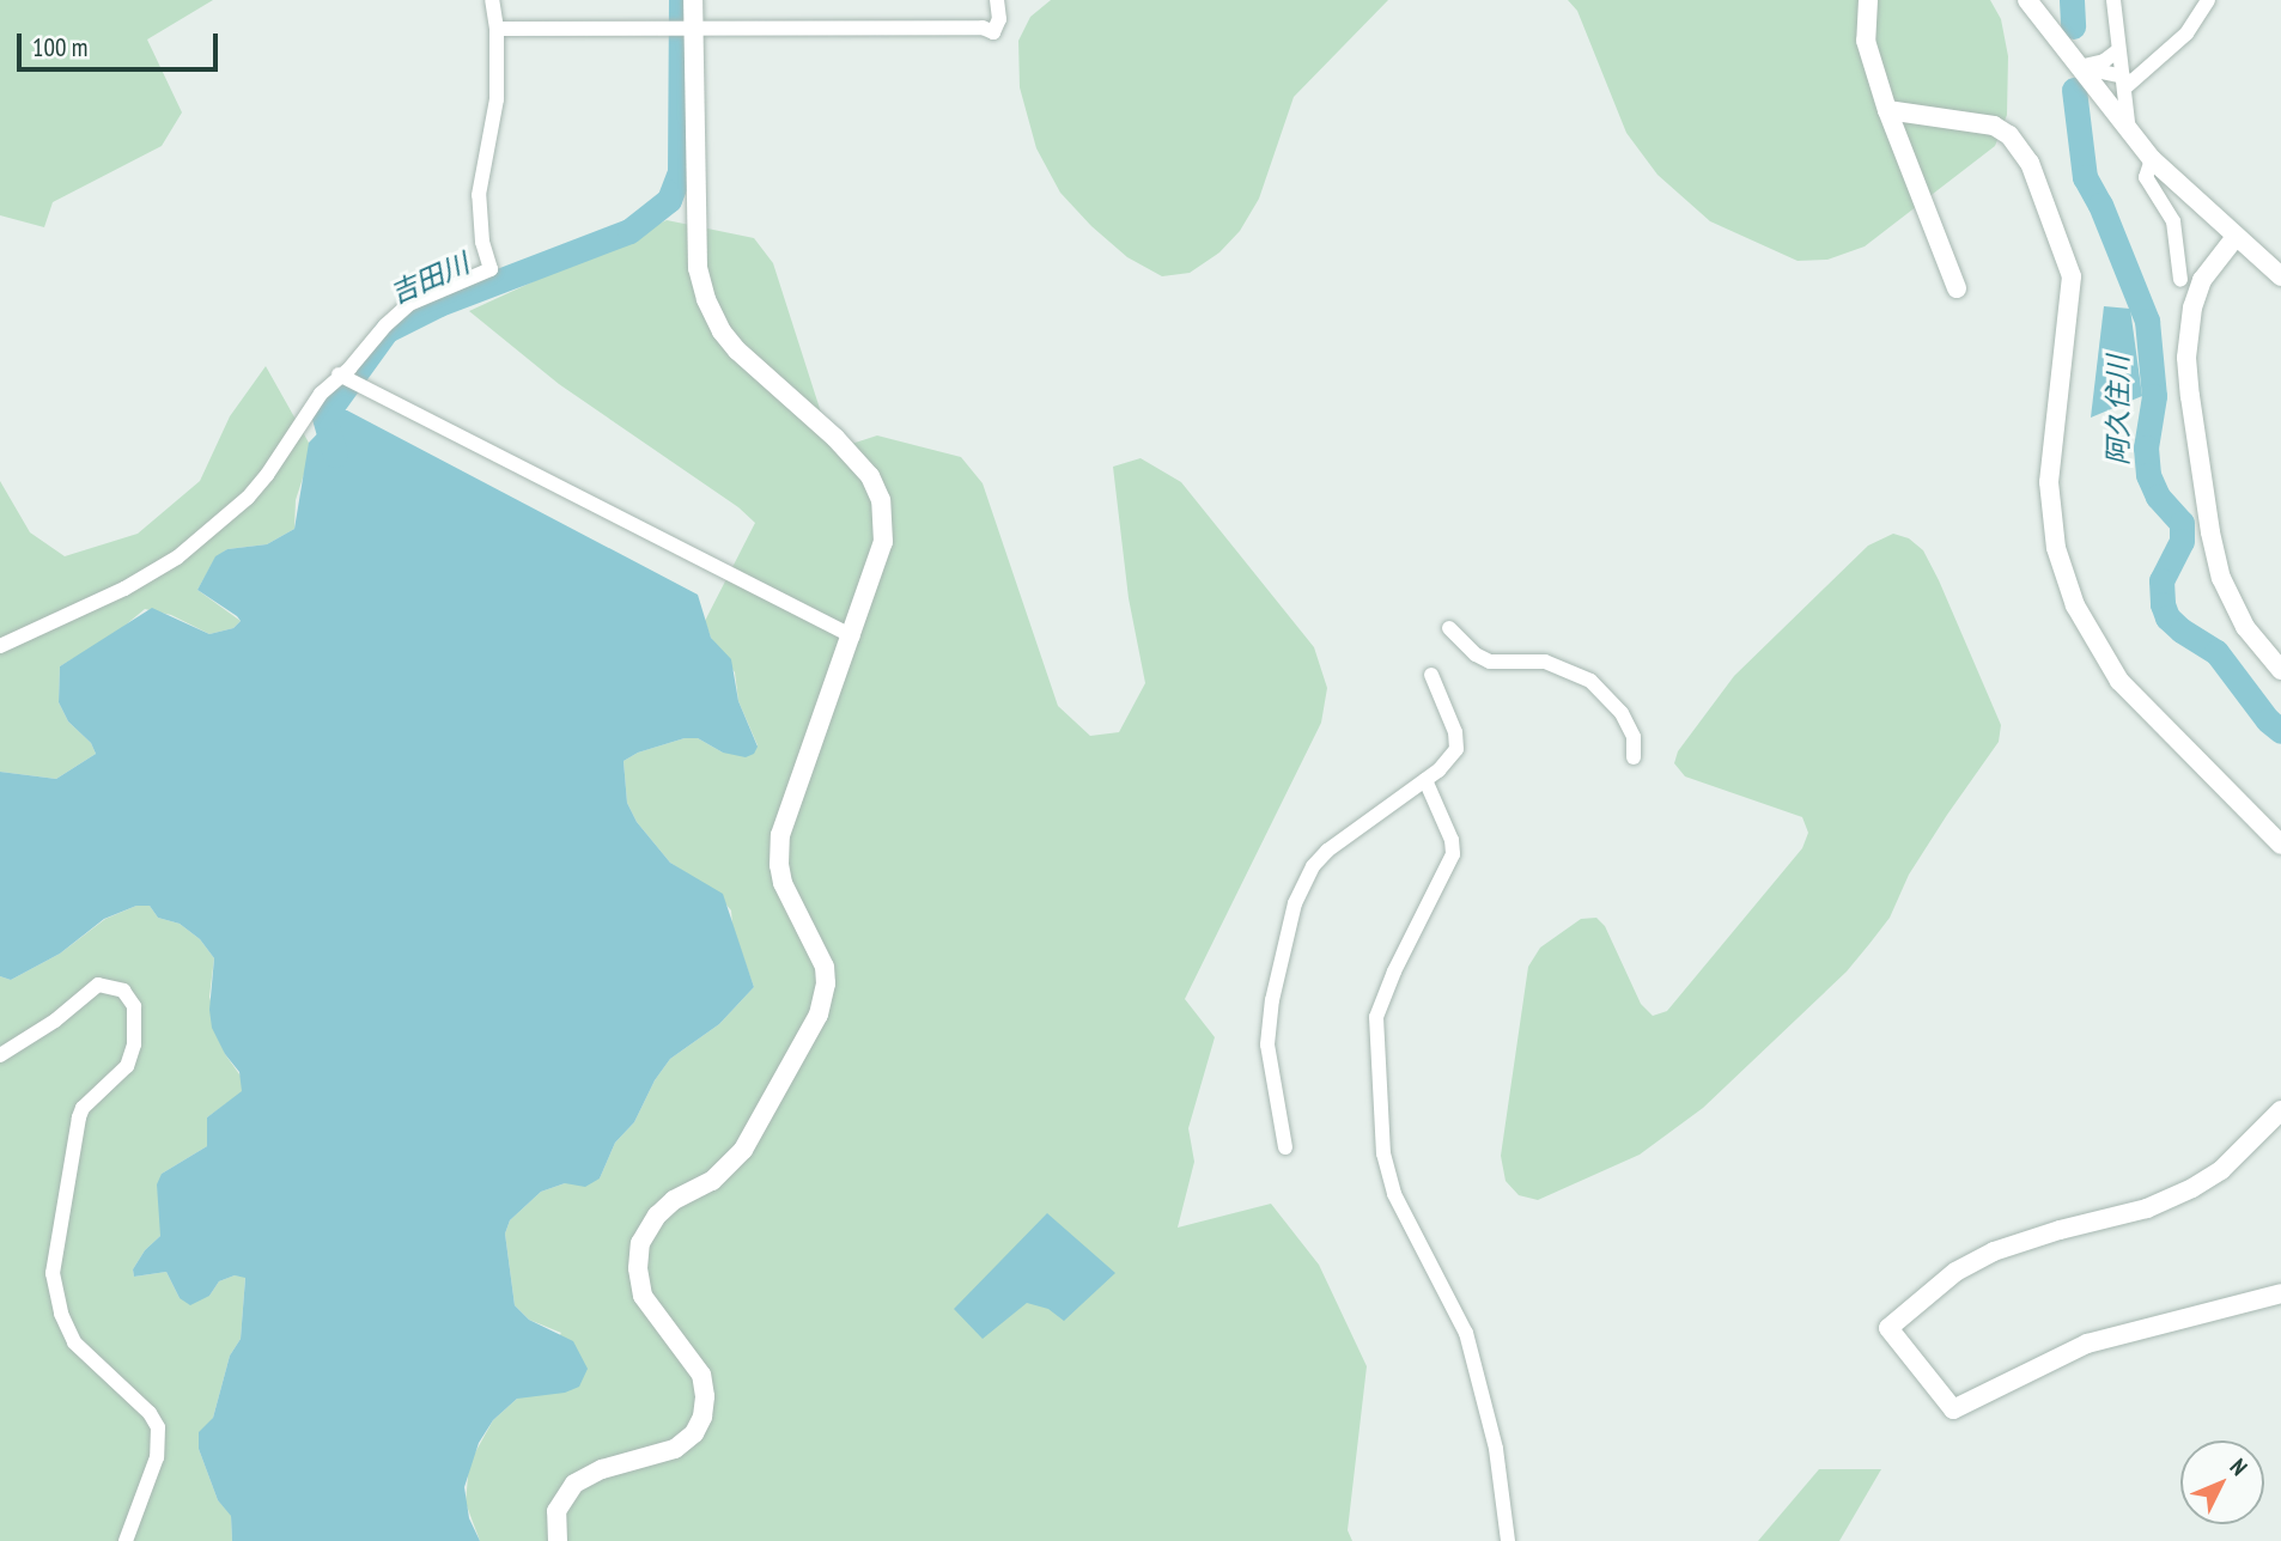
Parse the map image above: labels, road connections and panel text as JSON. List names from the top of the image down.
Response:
{
  "water": ["吉田川", "阿久住川"],
  "scale_bar": "100 m",
  "north": "top right"
}
